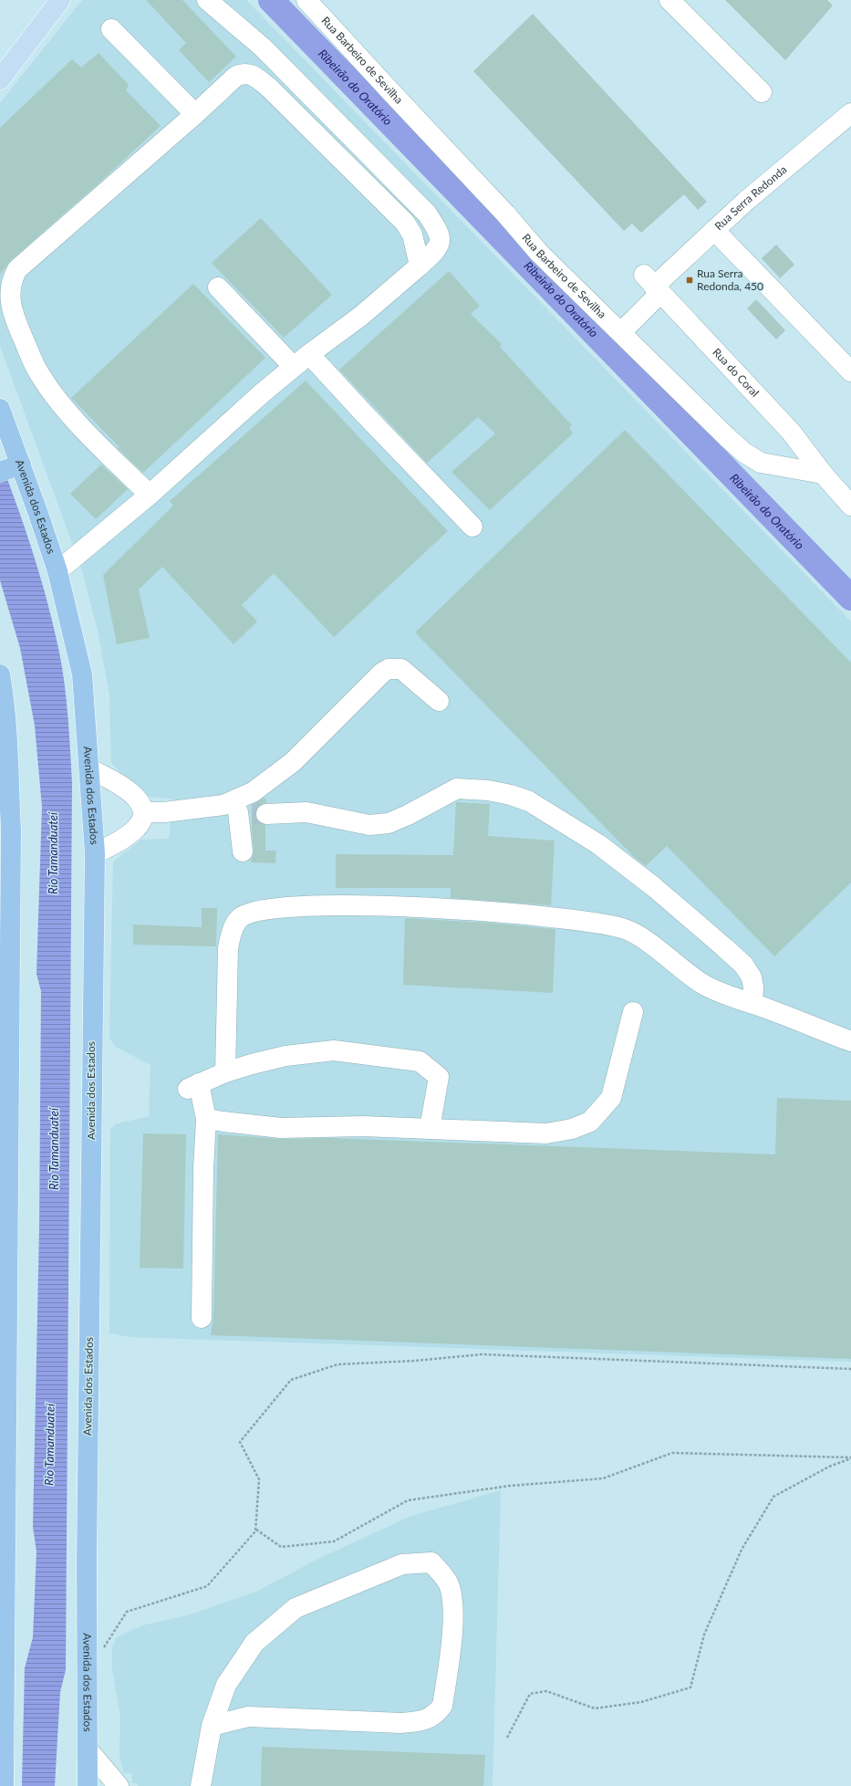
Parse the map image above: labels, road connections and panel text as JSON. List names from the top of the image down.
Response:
{
  "streets": {
    "highway": ["Avenida dos Estados"],
    "street": ["Rua Barbeiro de Sevilha", "Rua Serra Redonda", "Rua do Coral"]
  },
  "crossings": [
    ["Rua Barbeiro de Sevilha", "Rua Serra Redonda"],
    ["Rua Barbeiro de Sevilha", "Rua do Coral"],
    ["Rua Serra Redonda", "Rua do Coral"]
  ],
  "water": ["Ribeirão do Oratório", "Rio Tamanduateí"],
  "places": {
    "transit": ["Rua Serra Redonda, 450"]
  }
}
